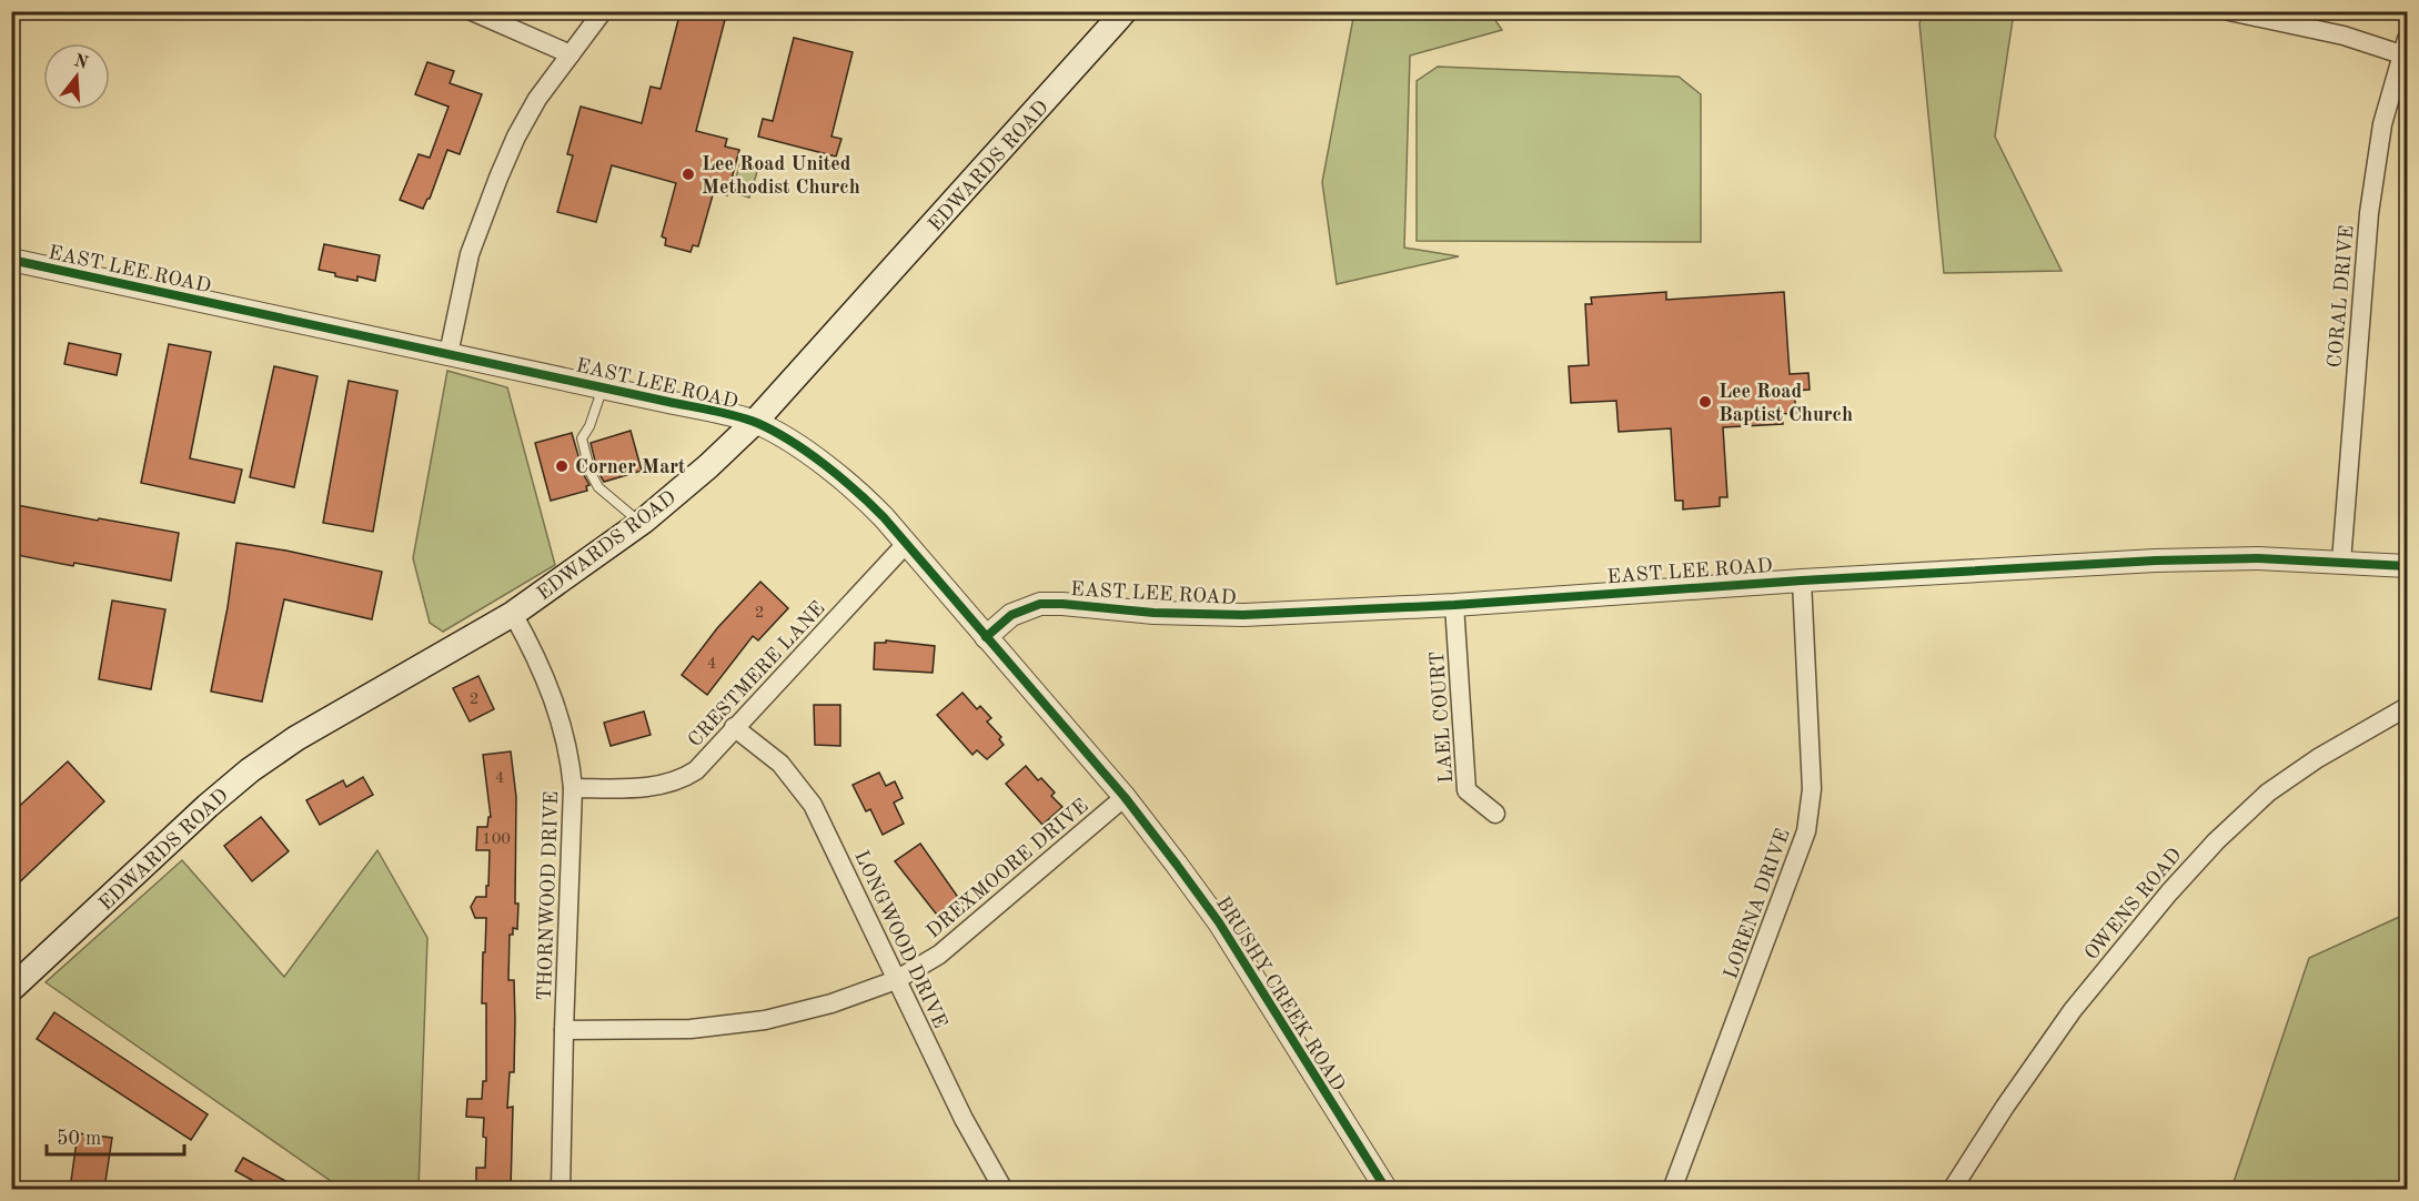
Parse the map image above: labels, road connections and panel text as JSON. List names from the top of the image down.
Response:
{
  "streets": {
    "main road": ["EDWARDS ROAD"],
    "street": [
      "EAST LEE ROAD",
      "CORAL DRIVE",
      "CRESTMERE LANE",
      "LAEL COURT",
      "DREXMOORE DRIVE",
      "THORNWOOD DRIVE",
      "LORENA DRIVE",
      "OWENS ROAD",
      "LONGWOOD DRIVE",
      "BRUSHY CREEK ROAD"
    ]
  },
  "crossings": [
    ["EDWARDS ROAD", "EAST LEE ROAD"],
    ["EDWARDS ROAD", "THORNWOOD DRIVE"],
    ["EAST LEE ROAD", "CORAL DRIVE"],
    ["EAST LEE ROAD", "CRESTMERE LANE"],
    ["EAST LEE ROAD", "LAEL COURT"],
    ["EAST LEE ROAD", "LORENA DRIVE"],
    ["EAST LEE ROAD", "BRUSHY CREEK ROAD"],
    ["CRESTMERE LANE", "THORNWOOD DRIVE"],
    ["CRESTMERE LANE", "LONGWOOD DRIVE"],
    ["DREXMOORE DRIVE", "THORNWOOD DRIVE"],
    ["DREXMOORE DRIVE", "LONGWOOD DRIVE"],
    ["DREXMOORE DRIVE", "BRUSHY CREEK ROAD"]
  ],
  "places": ["Lee Road United Methodist Church", "Lee Road Baptist Church", "Corner Mart"],
  "house_numbers": [
    "2",
    "4",
    "2",
    "4",
    "100"
  ],
  "scale_bar": "50 m",
  "north": "top"
}
